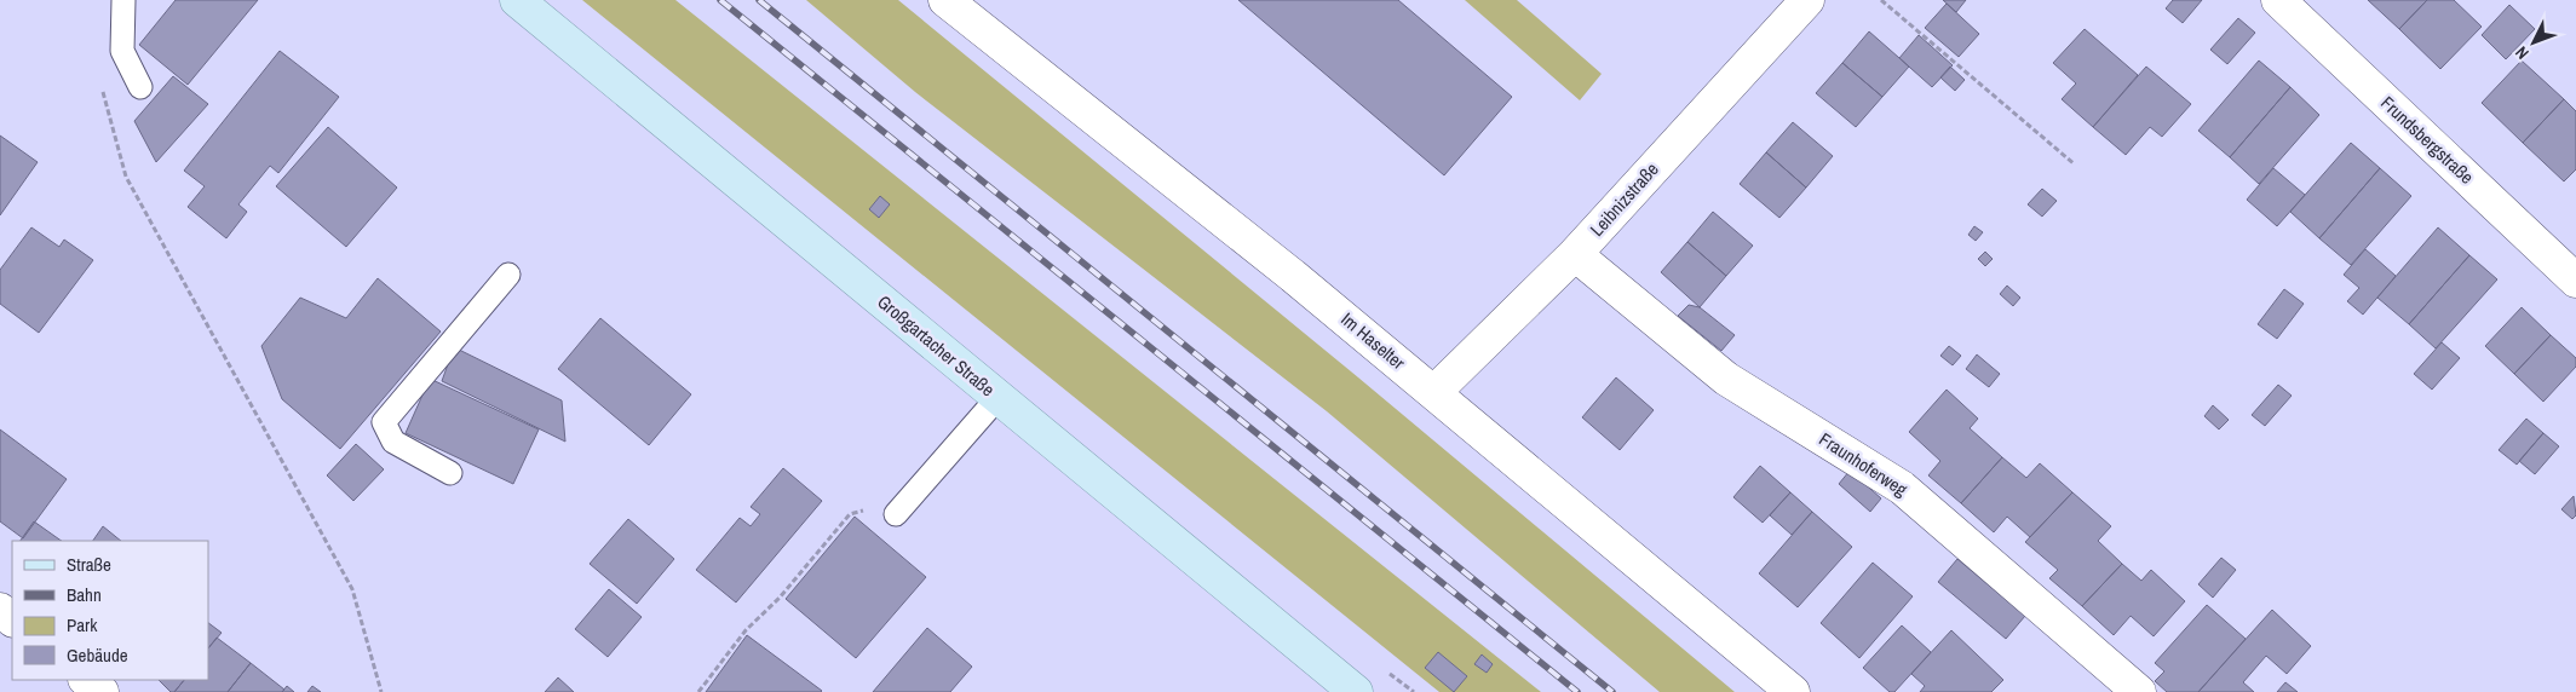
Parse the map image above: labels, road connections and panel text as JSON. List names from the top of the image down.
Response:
{
  "streets": {
    "main road": ["Großgartacher Straße"],
    "street": [
      "Frundsbergstraße",
      "Leibnizstraße",
      "Im Haselter",
      "Fraunhoferweg"
    ]
  },
  "crossings": [
    ["Leibnizstraße", "Im Haselter"],
    ["Leibnizstraße", "Fraunhoferweg"]
  ],
  "legend": [
    "Straße",
    "Bahn",
    "Park",
    "Gebäude"
  ],
  "north": "bottom left"
}
